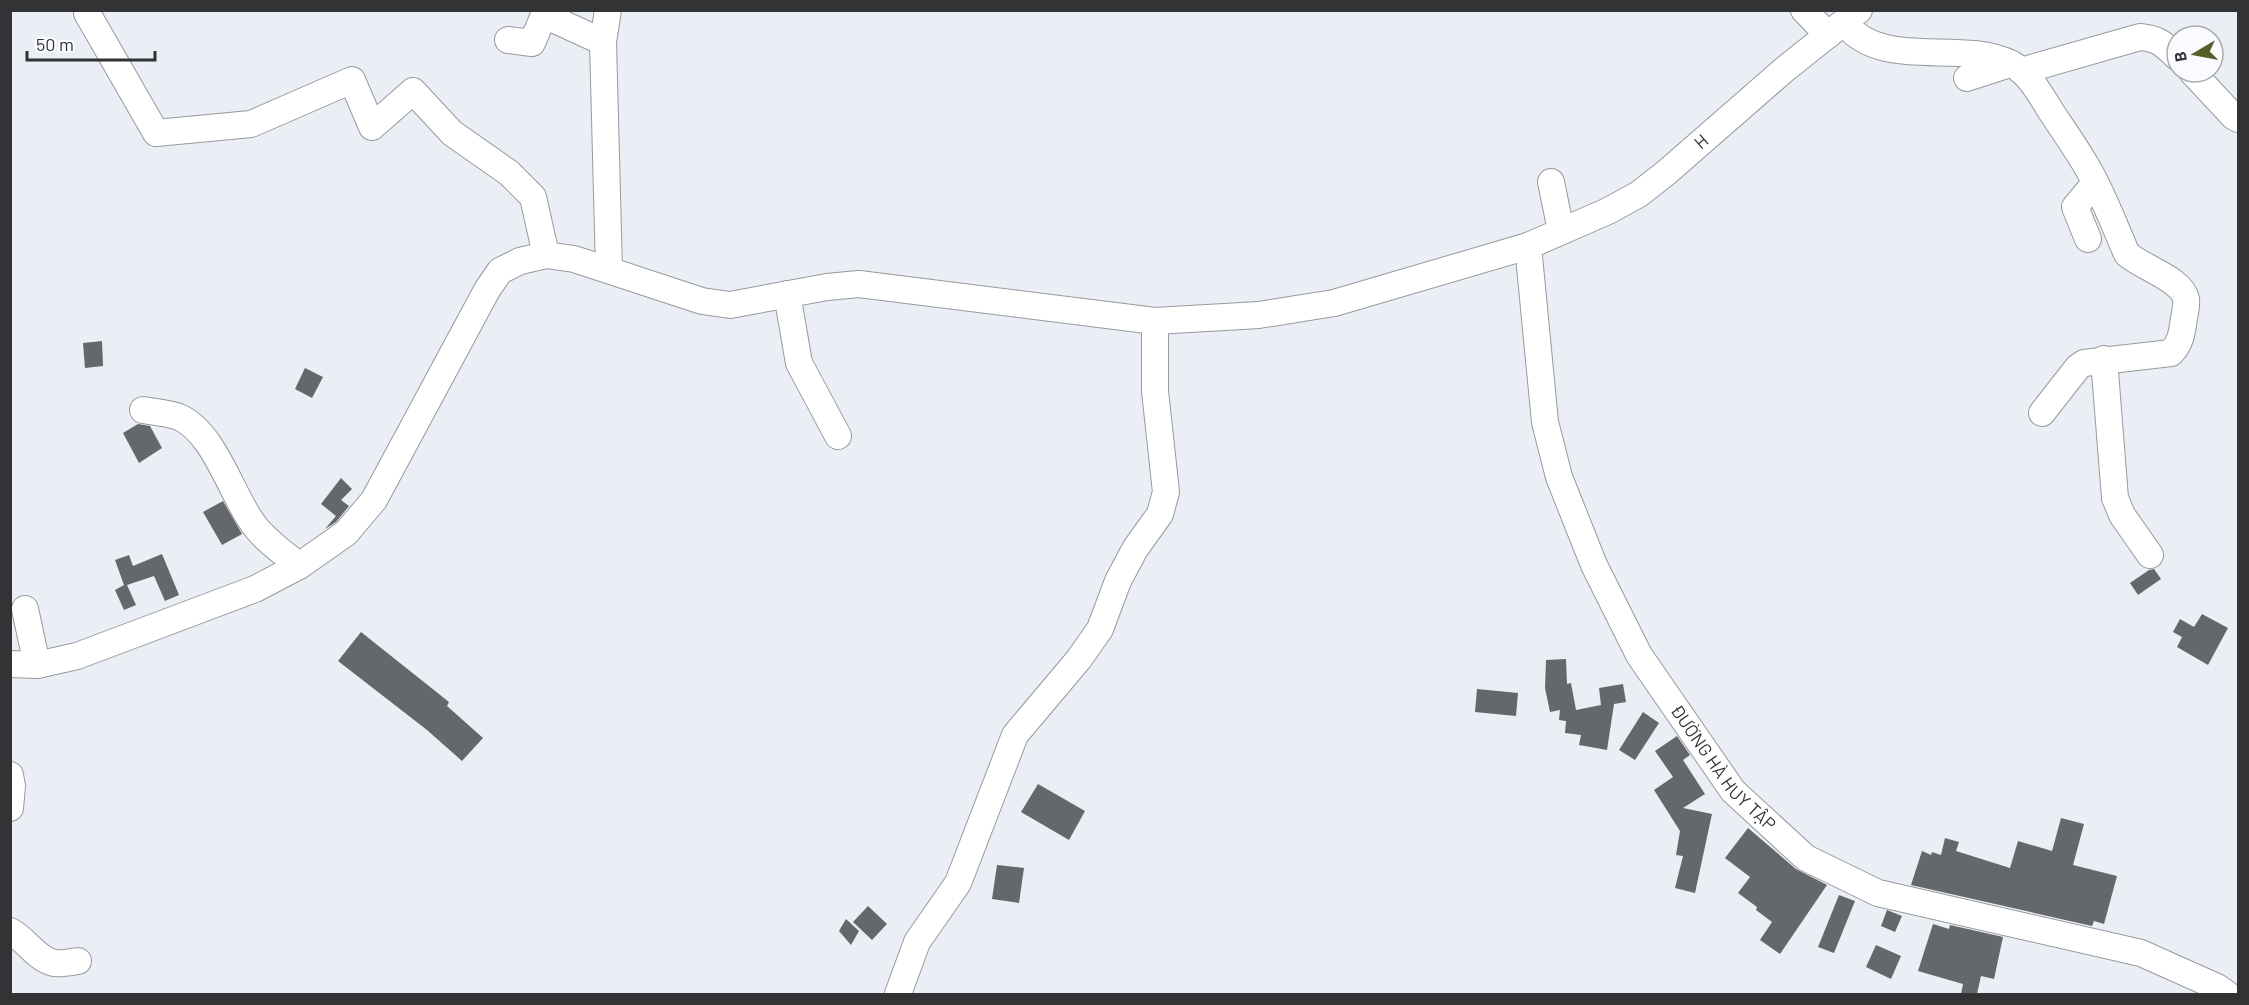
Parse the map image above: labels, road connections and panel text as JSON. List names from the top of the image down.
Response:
{
  "streets": {
    "street": ["H", "ĐƯỜNG HÀ HUY TẬP"]
  },
  "crossings": [
    ["H", "ĐƯỜNG HÀ HUY TẬP"]
  ],
  "scale_bar": "50 m",
  "north": "left"
}
